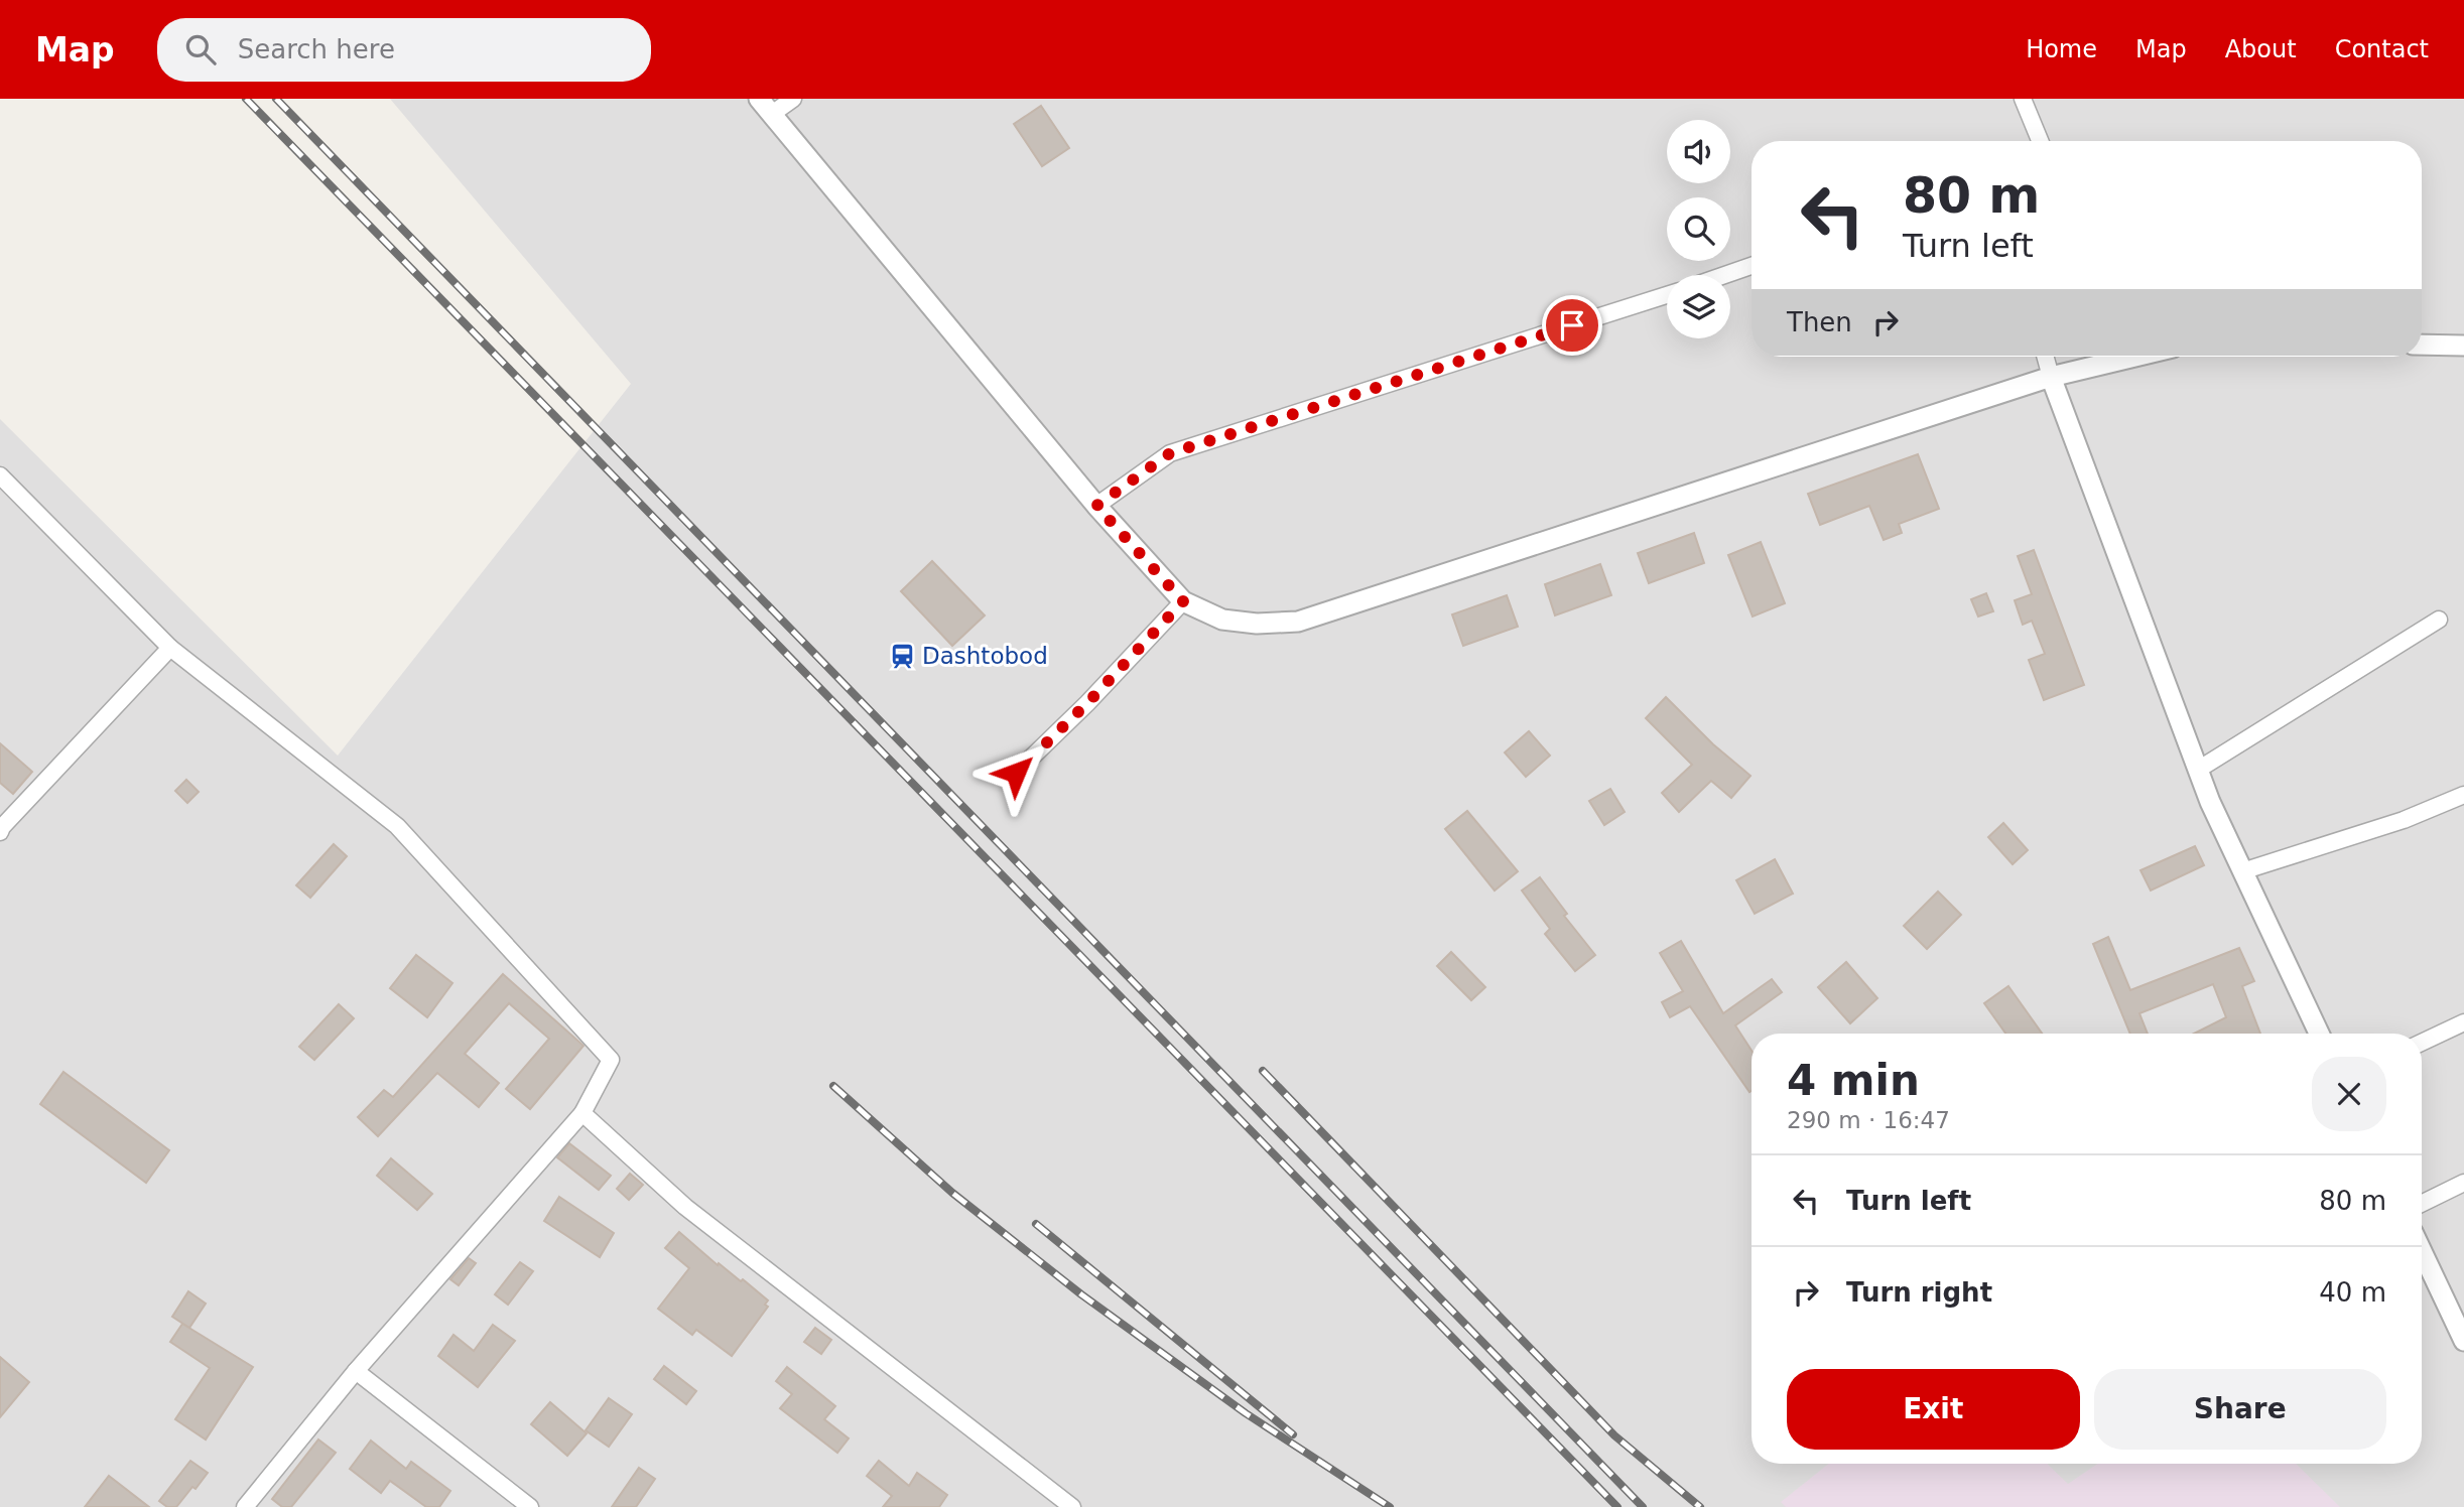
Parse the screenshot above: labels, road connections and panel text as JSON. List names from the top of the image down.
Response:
{
  "places": {
    "station": ["Dashtobod"]
  },
  "page": {
    "header": "Map",
    "search": "Search here",
    "nav": [
      "Home",
      "Map",
      "About",
      "Contact"
    ],
    "turn": ["80 m", "Turn left"],
    "then": "Then",
    "heading": ["4 min", "290 m · 16:47"],
    "list": [
      {
        "name": "Turn left",
        "value": "80 m"
      },
      {
        "name": "Turn right",
        "value": "40 m"
      }
    ],
    "buttons": ["Exit", "Share"]
  }
}
